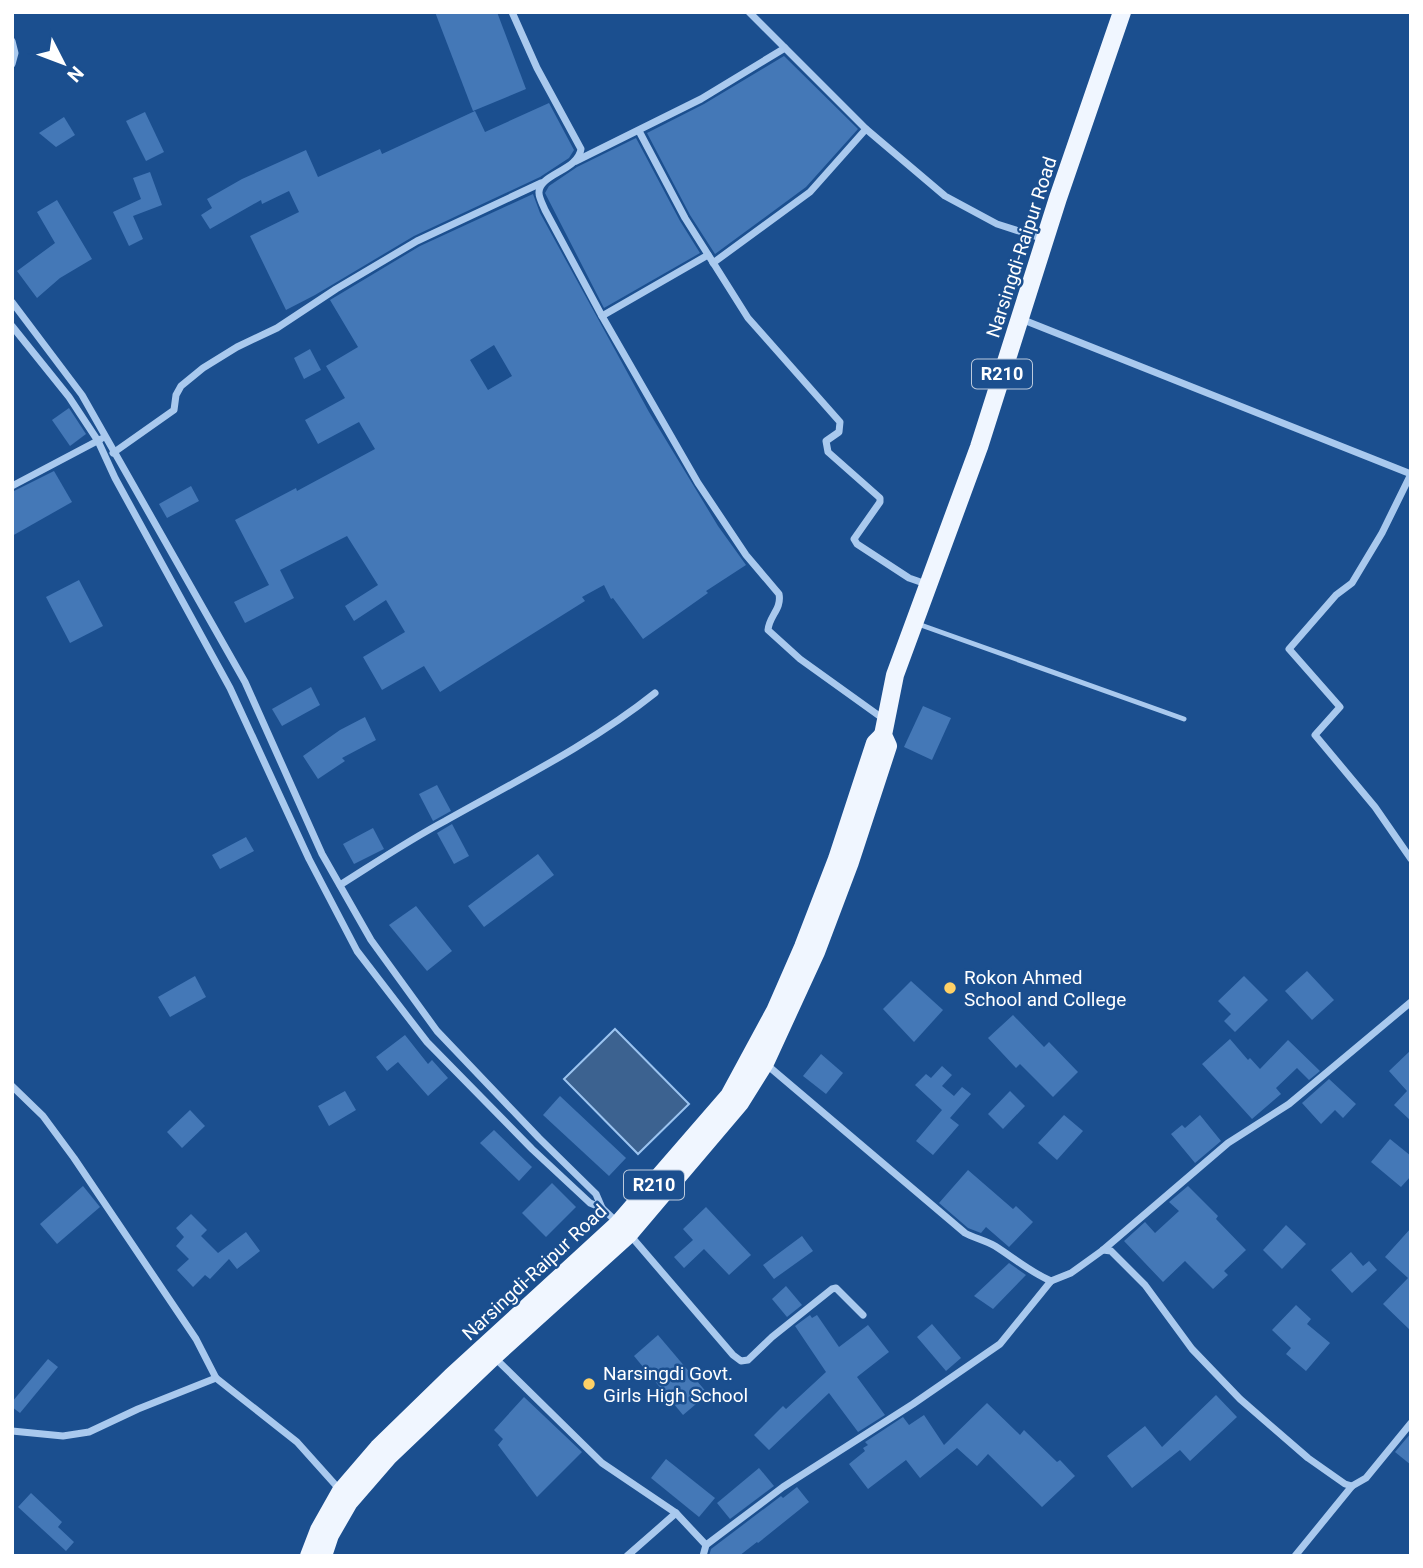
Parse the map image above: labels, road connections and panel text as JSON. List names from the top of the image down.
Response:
{
  "streets": {
    "main road": ["Narsingdi-Raipur Road", "R210"]
  },
  "places": ["Rokon Ahmed School and College", "Narsingdi Govt. Girls High School"],
  "north": "bottom right"
}
